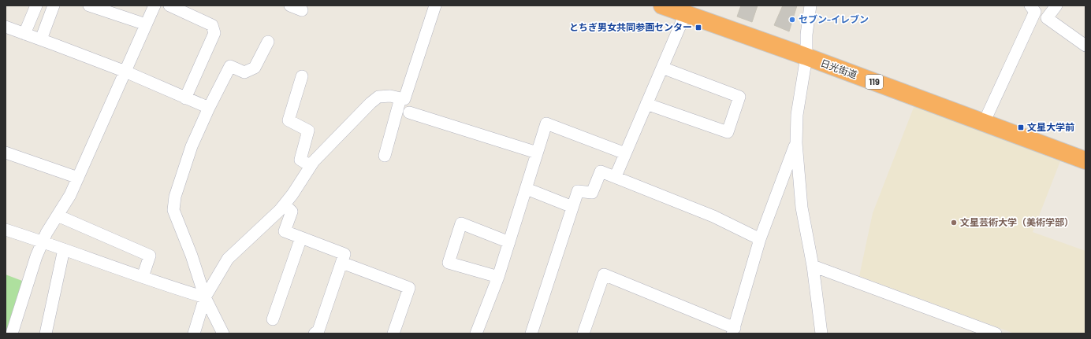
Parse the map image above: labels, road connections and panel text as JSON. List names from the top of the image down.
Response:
{
  "streets": {
    "highway": ["日光街道", "119"]
  },
  "places": {
    "other": ["セブン-イレブン", "文星芸術大学（美術学部）"],
    "transit": ["とちぎ男女共同参画センター", "文星大学前"]
  }
}
